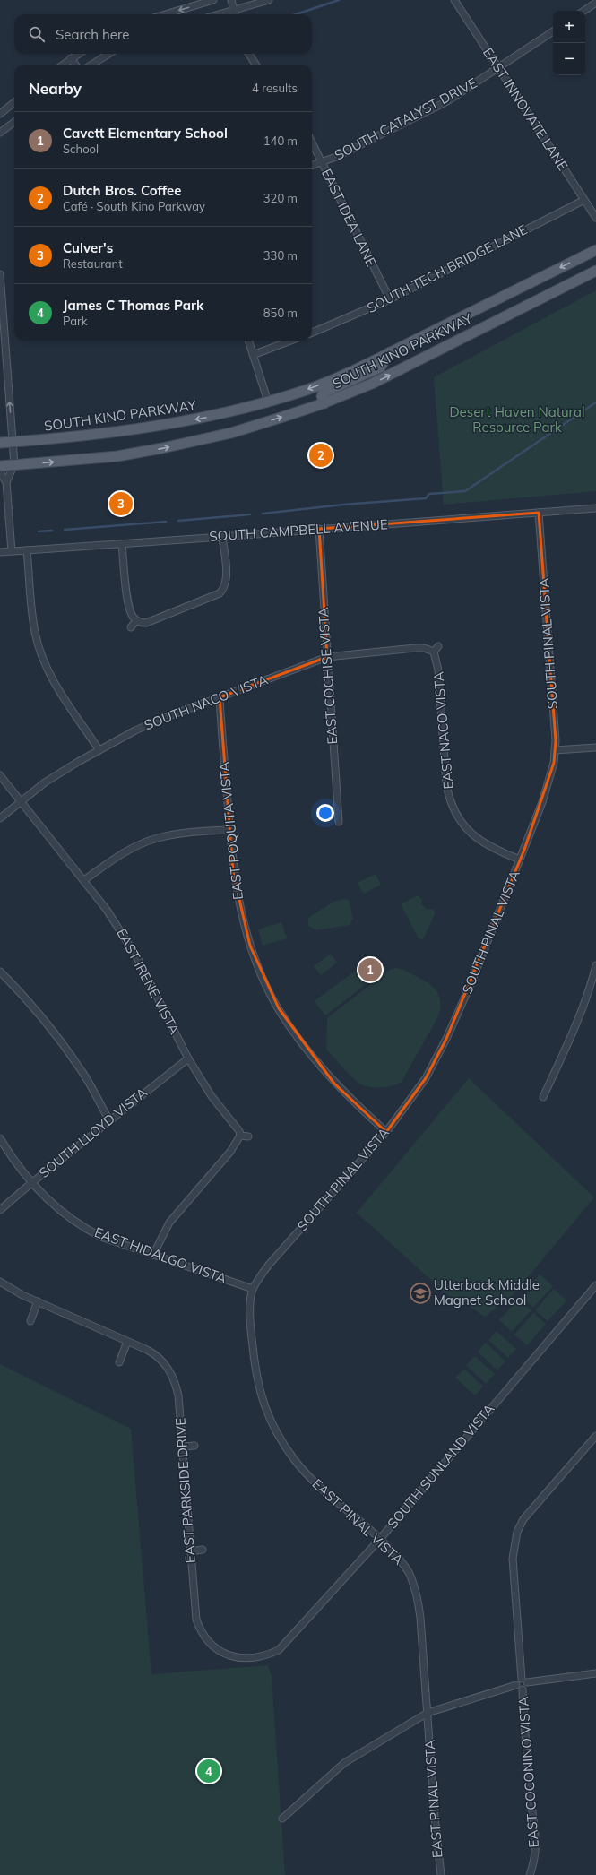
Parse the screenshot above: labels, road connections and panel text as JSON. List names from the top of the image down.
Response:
{
  "streets": {
    "main road": ["SOUTH KINO PARKWAY"],
    "street": [
      "EAST INNOVATE LANE",
      "SOUTH CATALYST DRIVE",
      "EAST IDEA LANE",
      "SOUTH TECH BRIDGE LANE",
      "SOUTH CAMPBELL AVENUE",
      "SOUTH PINAL VISTA",
      "EAST COCHISE VISTA",
      "SOUTH NACO VISTA",
      "EAST NACO VISTA",
      "EAST POQUITA VISTA",
      "EAST IRENE VISTA",
      "SOUTH LLOYD VISTA",
      "EAST HIDALGO VISTA",
      "SOUTH SUNLAND VISTA",
      "EAST PARKSIDE DRIVE",
      "EAST PINAL VISTA",
      "EAST COCONINO VISTA"
    ]
  },
  "crossings": [
    ["EAST INNOVATE LANE", "SOUTH CATALYST DRIVE"],
    ["EAST INNOVATE LANE", "SOUTH TECH BRIDGE LANE"],
    ["SOUTH CATALYST DRIVE", "EAST IDEA LANE"],
    ["EAST IDEA LANE", "SOUTH TECH BRIDGE LANE"],
    ["SOUTH CAMPBELL AVENUE", "SOUTH PINAL VISTA"],
    ["SOUTH CAMPBELL AVENUE", "EAST COCHISE VISTA"],
    ["SOUTH PINAL VISTA", "EAST NACO VISTA"],
    ["SOUTH PINAL VISTA", "EAST POQUITA VISTA"],
    ["SOUTH PINAL VISTA", "EAST HIDALGO VISTA"],
    ["SOUTH PINAL VISTA", "EAST PINAL VISTA"],
    ["EAST COCHISE VISTA", "SOUTH NACO VISTA"],
    ["SOUTH NACO VISTA", "EAST NACO VISTA"],
    ["SOUTH NACO VISTA", "EAST POQUITA VISTA"],
    ["SOUTH NACO VISTA", "EAST IRENE VISTA"],
    ["EAST IRENE VISTA", "SOUTH LLOYD VISTA"],
    ["SOUTH LLOYD VISTA", "EAST HIDALGO VISTA"],
    ["EAST HIDALGO VISTA", "EAST PINAL VISTA"],
    ["SOUTH SUNLAND VISTA", "EAST PARKSIDE DRIVE"],
    ["SOUTH SUNLAND VISTA", "EAST PINAL VISTA"]
  ],
  "parks": ["Desert Haven Natural Resource Park"],
  "places": {
    "school or university": ["Utterback Middle Magnet School"]
  },
  "page": {
    "map_buttons": ["+", "−"],
    "search": "Search here",
    "heading": ["Nearby", "4 results"],
    "list": [
      {
        "mark": "1",
        "name": "Cavett Elementary School",
        "note": "School",
        "value": "140 m"
      },
      {
        "mark": "2",
        "name": "Dutch Bros. Coffee",
        "note": "Café · South Kino Parkway",
        "value": "320 m"
      },
      {
        "mark": "3",
        "name": "Culver's",
        "note": "Restaurant",
        "value": "330 m"
      },
      {
        "mark": "4",
        "name": "James C Thomas Park",
        "note": "Park",
        "value": "850 m"
      }
    ],
    "pins": [
      "2",
      "3",
      "1",
      "4"
    ]
  }
}
